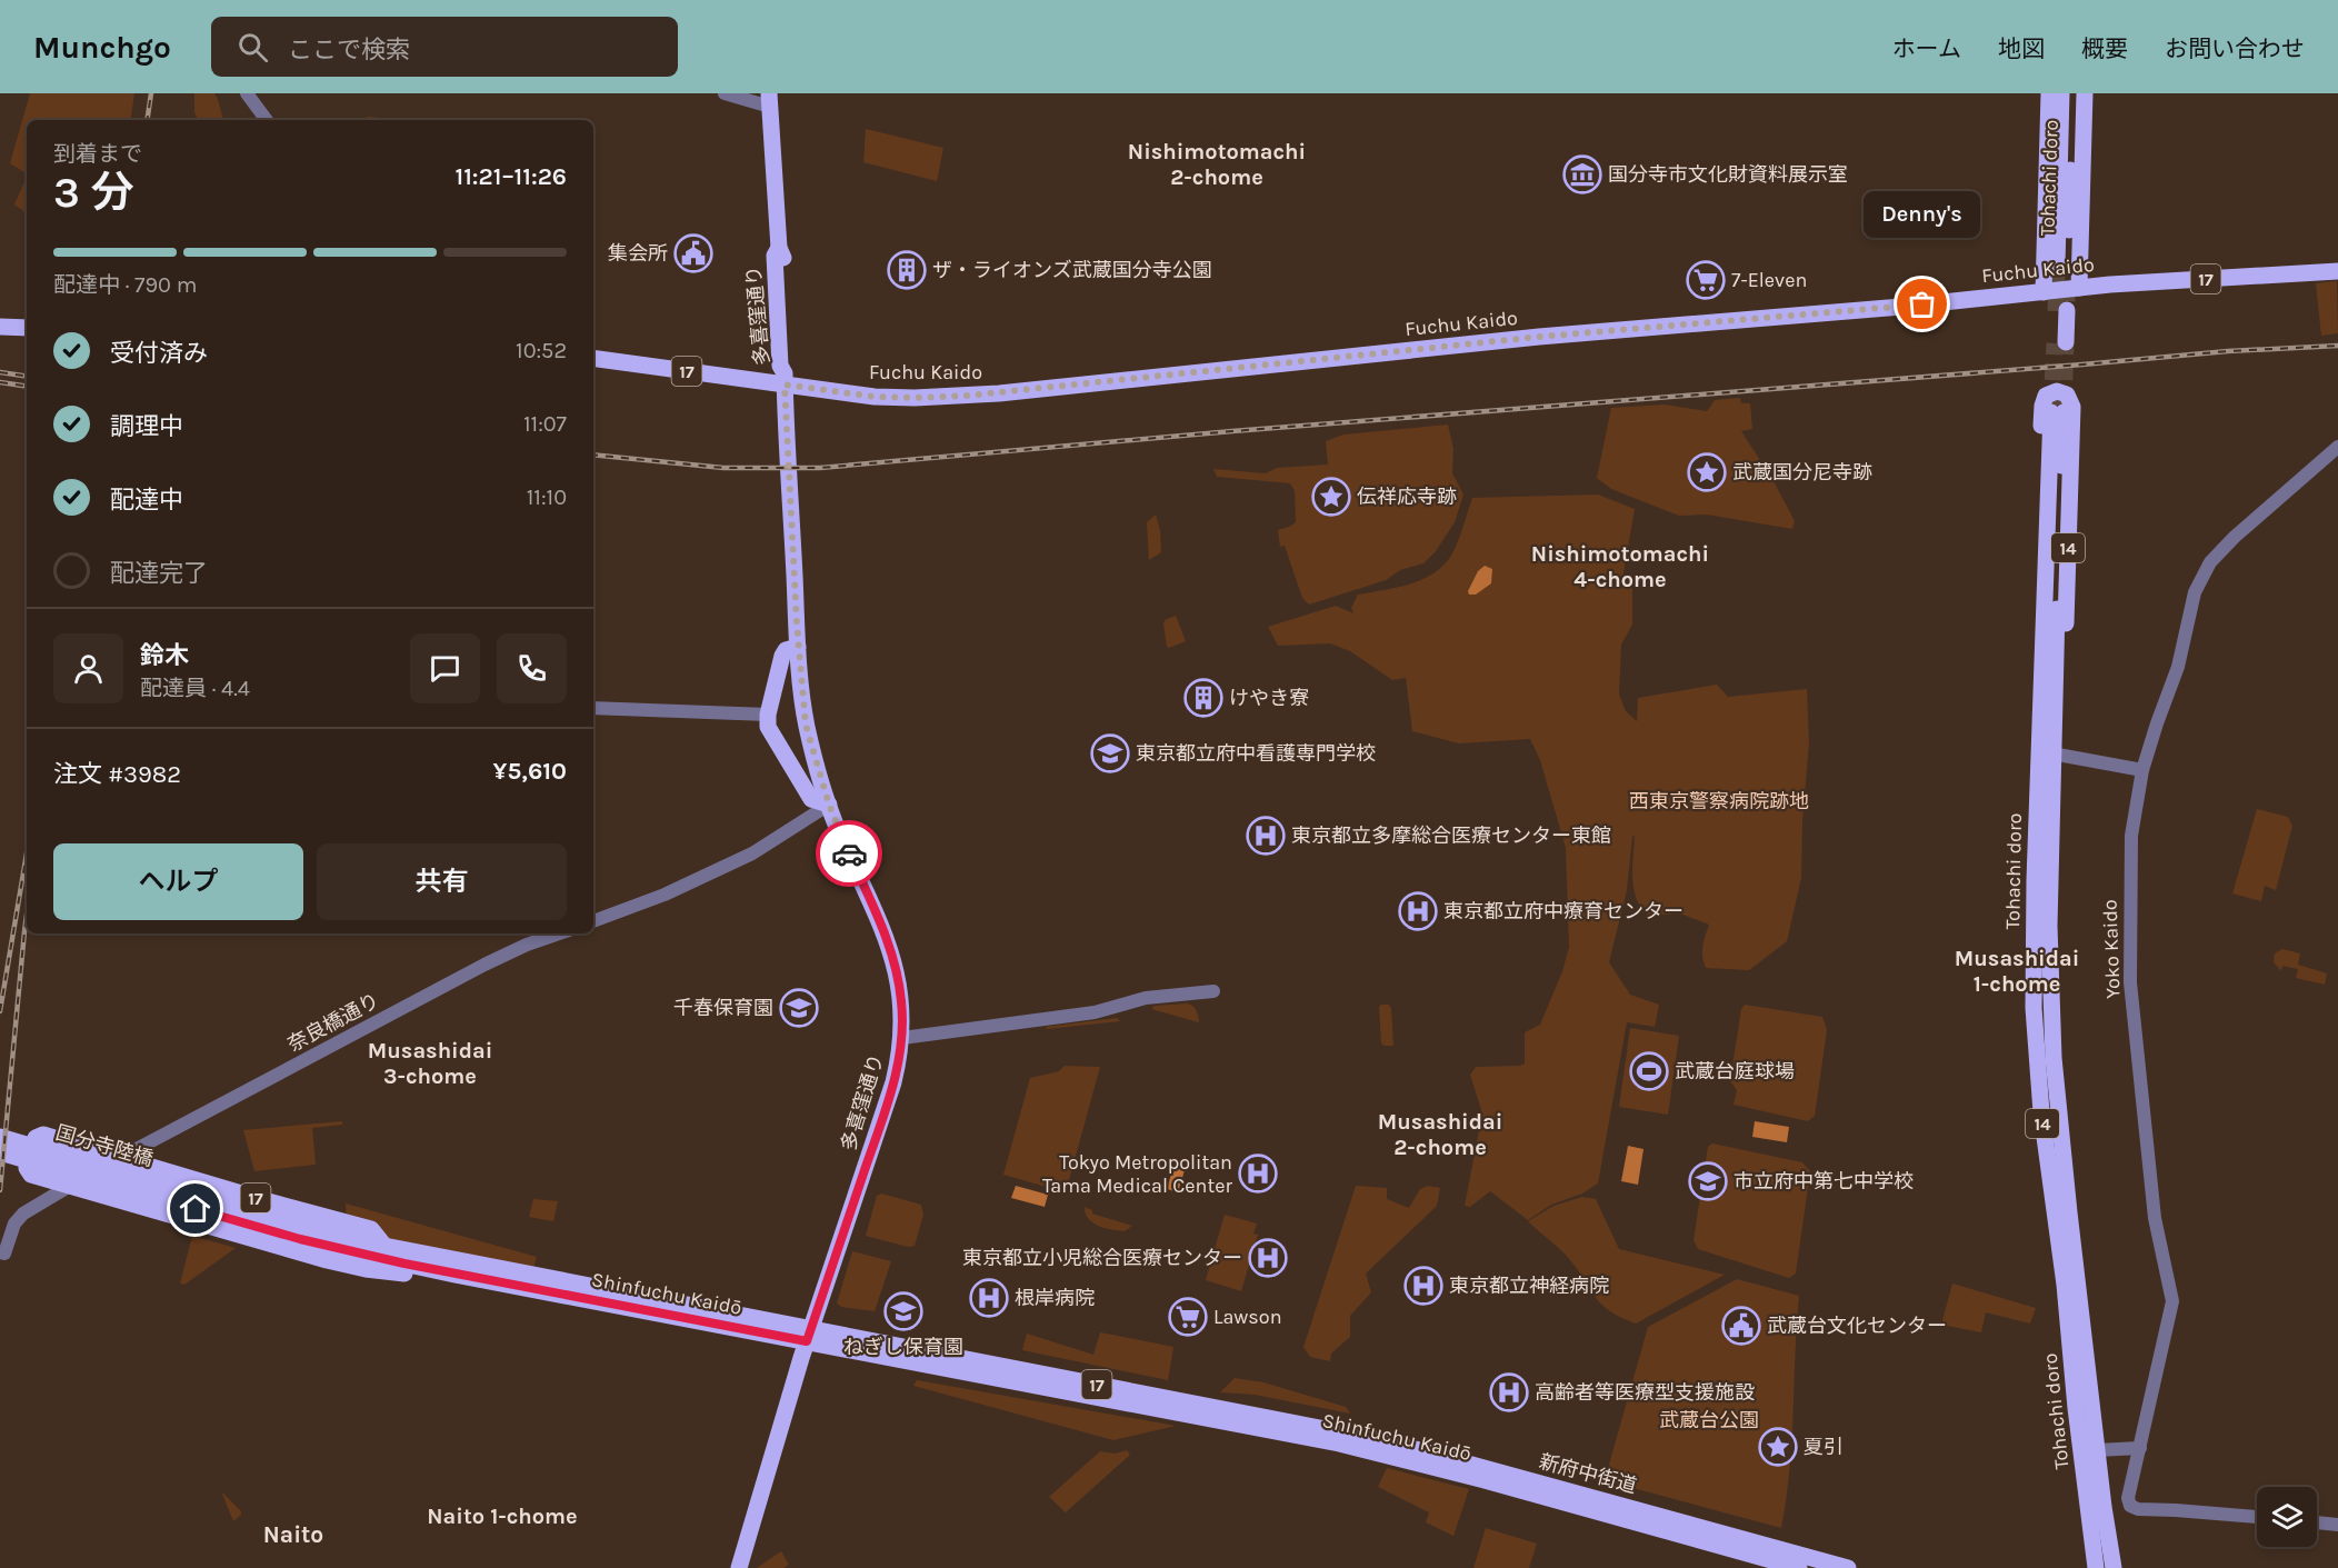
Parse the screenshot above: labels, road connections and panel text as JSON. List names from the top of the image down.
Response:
{
  "streets": {
    "main road": [
      "Tohachi doro",
      "Fuchu Kaido",
      "17",
      "多喜窪通り",
      "14",
      "国分寺陸橋",
      "Shinfuchu Kaidō"
    ],
    "street": ["Yoko Kaido", "奈良橋通り"]
  },
  "crossings": [
    ["Tohachi doro", "14"],
    ["Fuchu Kaido", "多喜窪通り"],
    ["17", "奈良橋通り"],
    ["17", "Shinfuchu Kaidō"],
    ["多喜窪通り", "Shinfuchu Kaidō"],
    ["国分寺陸橋", "Shinfuchu Kaidō"]
  ],
  "districts": [
    "Nishimotomachi 2-chome",
    "Nishimotomachi 4-chome",
    "Musashidai 1-chome",
    "Musashidai 3-chome",
    "Musashidai 2-chome",
    "Naito 1-chome",
    "Naito"
  ],
  "parks": ["西東京警察病院跡地", "武蔵台公園"],
  "places": {
    "museum": ["国分寺市文化財資料展示室"],
    "public building": ["集会所", "武蔵台文化センター"],
    "building": ["ザ・ライオンズ武蔵国分寺公園", "けやき寮"],
    "supermarket": ["7-Eleven", "Lawson"],
    "other": ["Denny's"],
    "place": ["武蔵国分尼寺跡", "伝祥応寺跡", "夏引"],
    "school or university": [
      "東京都立府中看護専門学校",
      "千春保育園",
      "市立府中第七中学校",
      "ねぎし保育園"
    ],
    "hospital": [
      "東京都立多摩総合医療センター東館",
      "東京都立府中療育センター",
      "Tokyo Metropolitan Tama Medical Center",
      "東京都立小児総合医療センター",
      "東京都立神経病院",
      "根岸病院",
      "高齢者等医療型支援施設"
    ],
    "sports": ["武蔵台庭球場"]
  },
  "page": {
    "header": "Munchgo",
    "search": "ここで検索",
    "nav": [
      "ホーム",
      "地図",
      "概要",
      "お問い合わせ"
    ],
    "heading": ["3 分", "到着まで", "11:21–11:26"],
    "panel": [
      "鈴木",
      "配達員 · 4.4",
      "注文 #3982",
      "¥5,610"
    ],
    "bubble": "Denny's",
    "bar": "配達中 · 790 m",
    "list": [
      ["受付済み", "10:52"],
      ["調理中", "11:07"],
      ["配達中", "11:10"],
      "配達完了"
    ],
    "buttons": ["ヘルプ", "共有"]
  }
}
